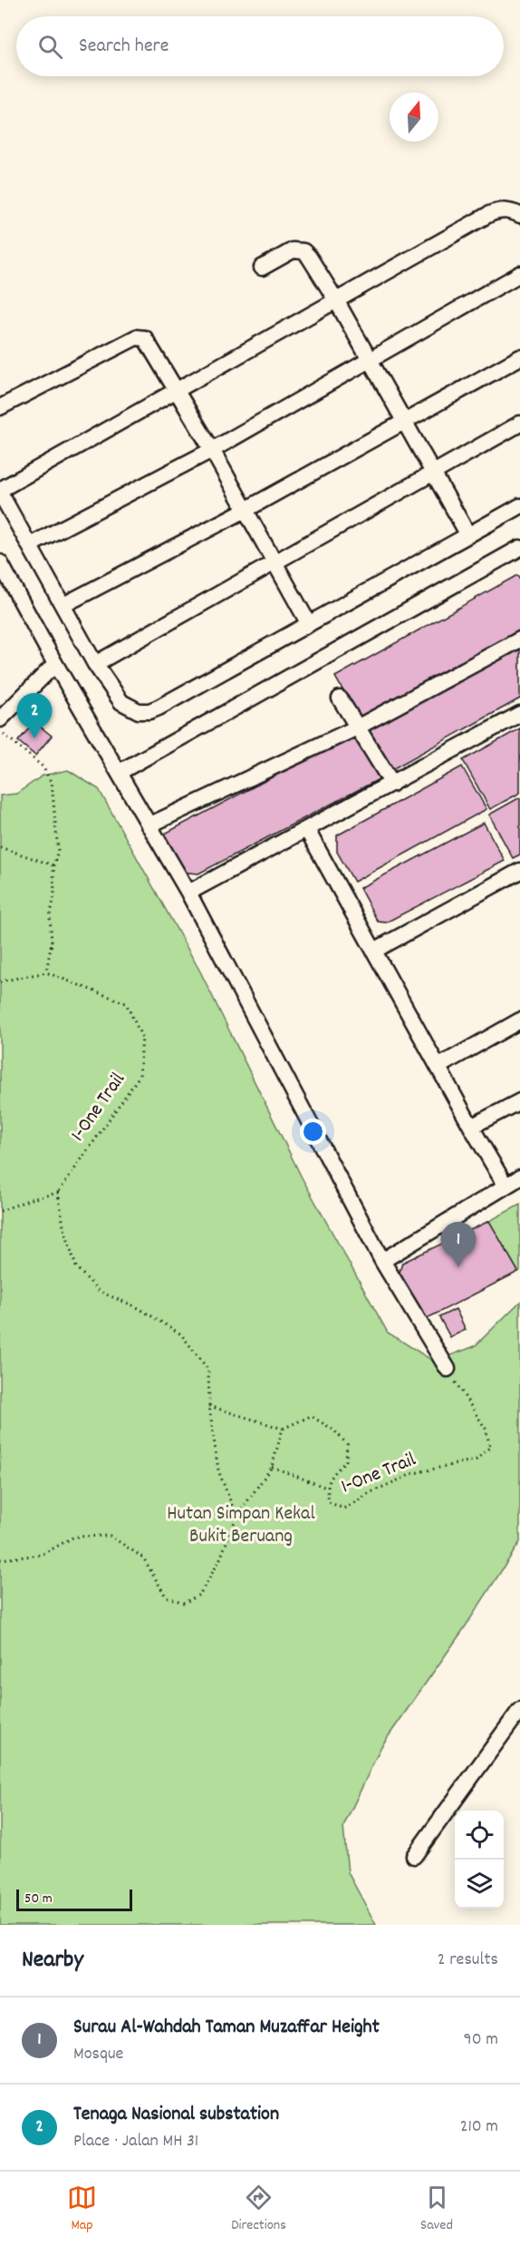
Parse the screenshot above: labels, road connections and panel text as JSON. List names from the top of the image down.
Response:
{
  "streets": {
    "path": ["1-One Trail"]
  },
  "parks": ["Hutan Simpan Kekal Bukit Beruang"],
  "scale_bar": "50 m",
  "north": "top",
  "page": {
    "search": "Search here",
    "pins": ["2", "1"],
    "scale": "50 m",
    "heading": ["Nearby", "2 results"],
    "list": [
      {
        "mark": "1",
        "name": "Surau Al-Wahdah Taman Muzaffar Height",
        "note": "Mosque",
        "value": "90 m"
      },
      {
        "mark": "2",
        "name": "Tenaga Nasional substation",
        "note": "Place · Jalan MH 31",
        "value": "210 m"
      }
    ],
    "nav": ["Map", "Directions", "Saved"]
  }
}
